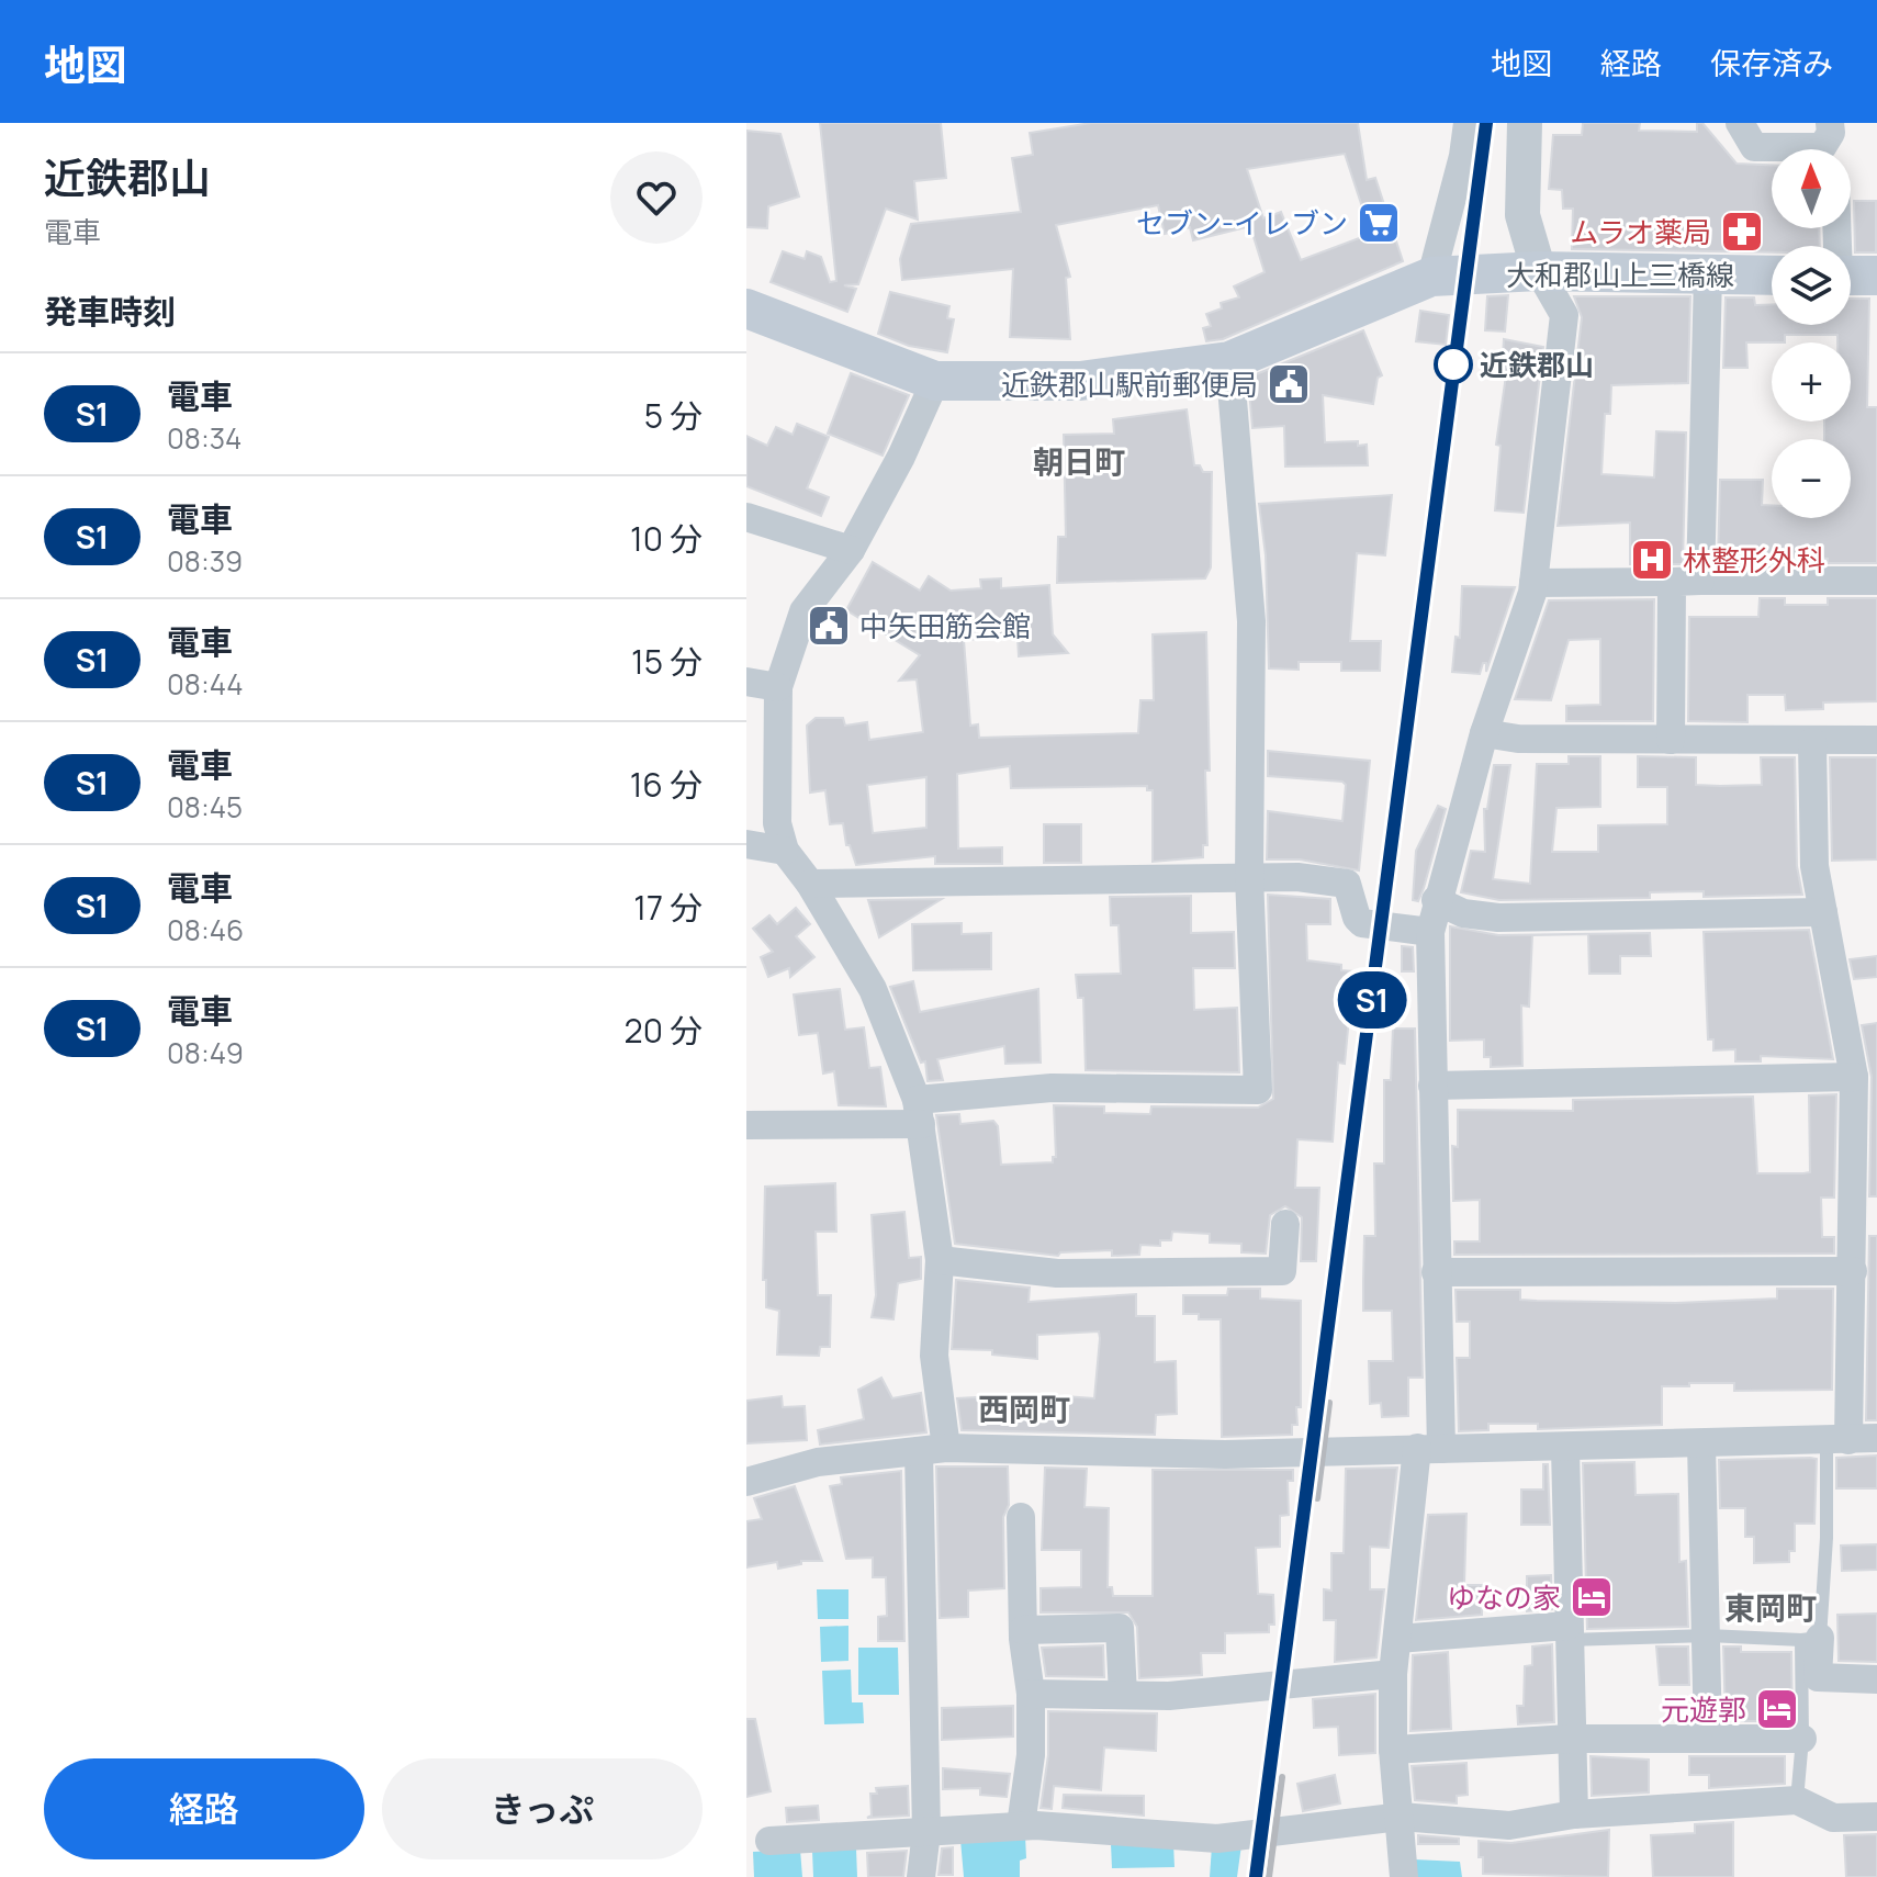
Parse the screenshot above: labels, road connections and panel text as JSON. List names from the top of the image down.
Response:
{
  "streets": {
    "main road": ["大和郡山上三橋線"]
  },
  "districts": ["朝日町", "西岡町", "東岡町"],
  "places": {
    "supermarket": ["セブン-イレブン"],
    "pharmacy": ["ムラオ薬局"],
    "other": ["近鉄郡山"],
    "public building": ["近鉄郡山駅前郵便局", "中矢田筋会館"],
    "hospital": ["林整形外科"],
    "hotel": ["ゆなの家", "元遊郭"]
  },
  "north": "top",
  "page": {
    "header": "地図",
    "nav": ["地図", "経路", "保存済み"],
    "heading": [
      ["近鉄郡山", "電車"],
      "発車時刻"
    ],
    "on_map": "S1",
    "map_buttons": ["+", "−"],
    "list": [
      {
        "mark": "S1",
        "name": "電車",
        "note": "08:34",
        "value": "5 分"
      },
      {
        "mark": "S1",
        "name": "電車",
        "note": "08:39",
        "value": "10 分"
      },
      {
        "mark": "S1",
        "name": "電車",
        "note": "08:44",
        "value": "15 分"
      },
      {
        "mark": "S1",
        "name": "電車",
        "note": "08:45",
        "value": "16 分"
      },
      {
        "mark": "S1",
        "name": "電車",
        "note": "08:46",
        "value": "17 分"
      },
      {
        "mark": "S1",
        "name": "電車",
        "note": "08:49",
        "value": "20 分"
      }
    ],
    "buttons": ["経路", "きっぷ"]
  }
}
